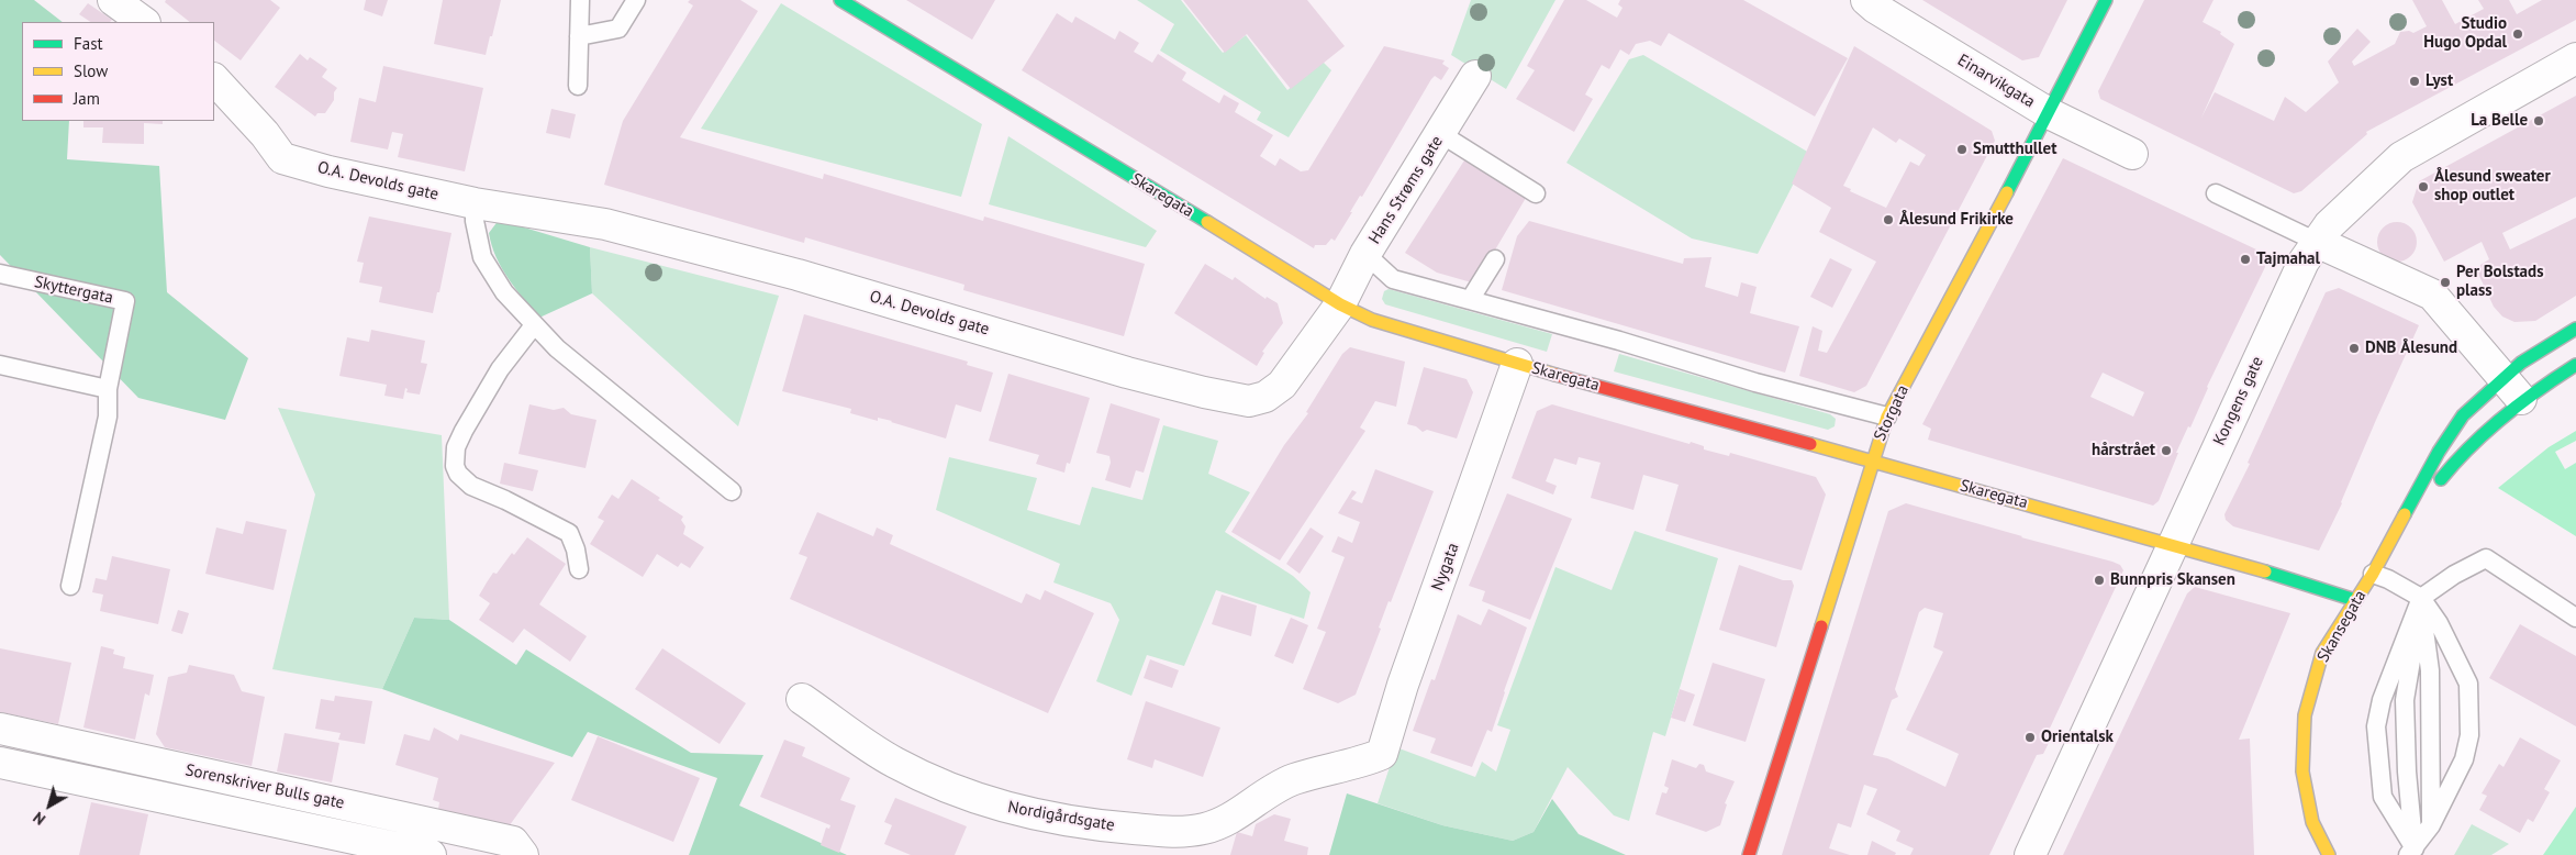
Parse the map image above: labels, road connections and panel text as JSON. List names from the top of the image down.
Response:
{
  "streets": {
    "street": [
      "Einarvikgata",
      "O.A. Devolds gate",
      "Hans Strøms gate",
      "Skaregata",
      "Kongens gate",
      "Storgata",
      "Nygata",
      "Skansegata",
      "Sorenskriver Bulls gate",
      "Nordigårdsgate"
    ],
    "lane": ["Skyttergata"]
  },
  "crossings": [
    ["Einarvikgata", "Storgata"],
    ["O.A. Devolds gate", "Hans Strøms gate"],
    ["O.A. Devolds gate", "Skaregata"],
    ["Hans Strøms gate", "Skaregata"],
    ["Skaregata", "Kongens gate"],
    ["Skaregata", "Storgata"],
    ["Skaregata", "Nygata"],
    ["Skaregata", "Skansegata"],
    ["Nygata", "Nordigårdsgate"]
  ],
  "places": [
    "Studio Hugo Opdal",
    "Lyst",
    "La Belle",
    "Smutthullet",
    "Ålesund sweater shop outlet",
    "Ålesund Frikirke",
    "Tajmahal",
    "Per Bolstads plass",
    "DNB Ålesund",
    "hårstrået",
    "Bunnpris Skansen",
    "Orientalsk"
  ],
  "legend": ["Fast", "Slow", "Jam"],
  "north": "bottom left"
}
